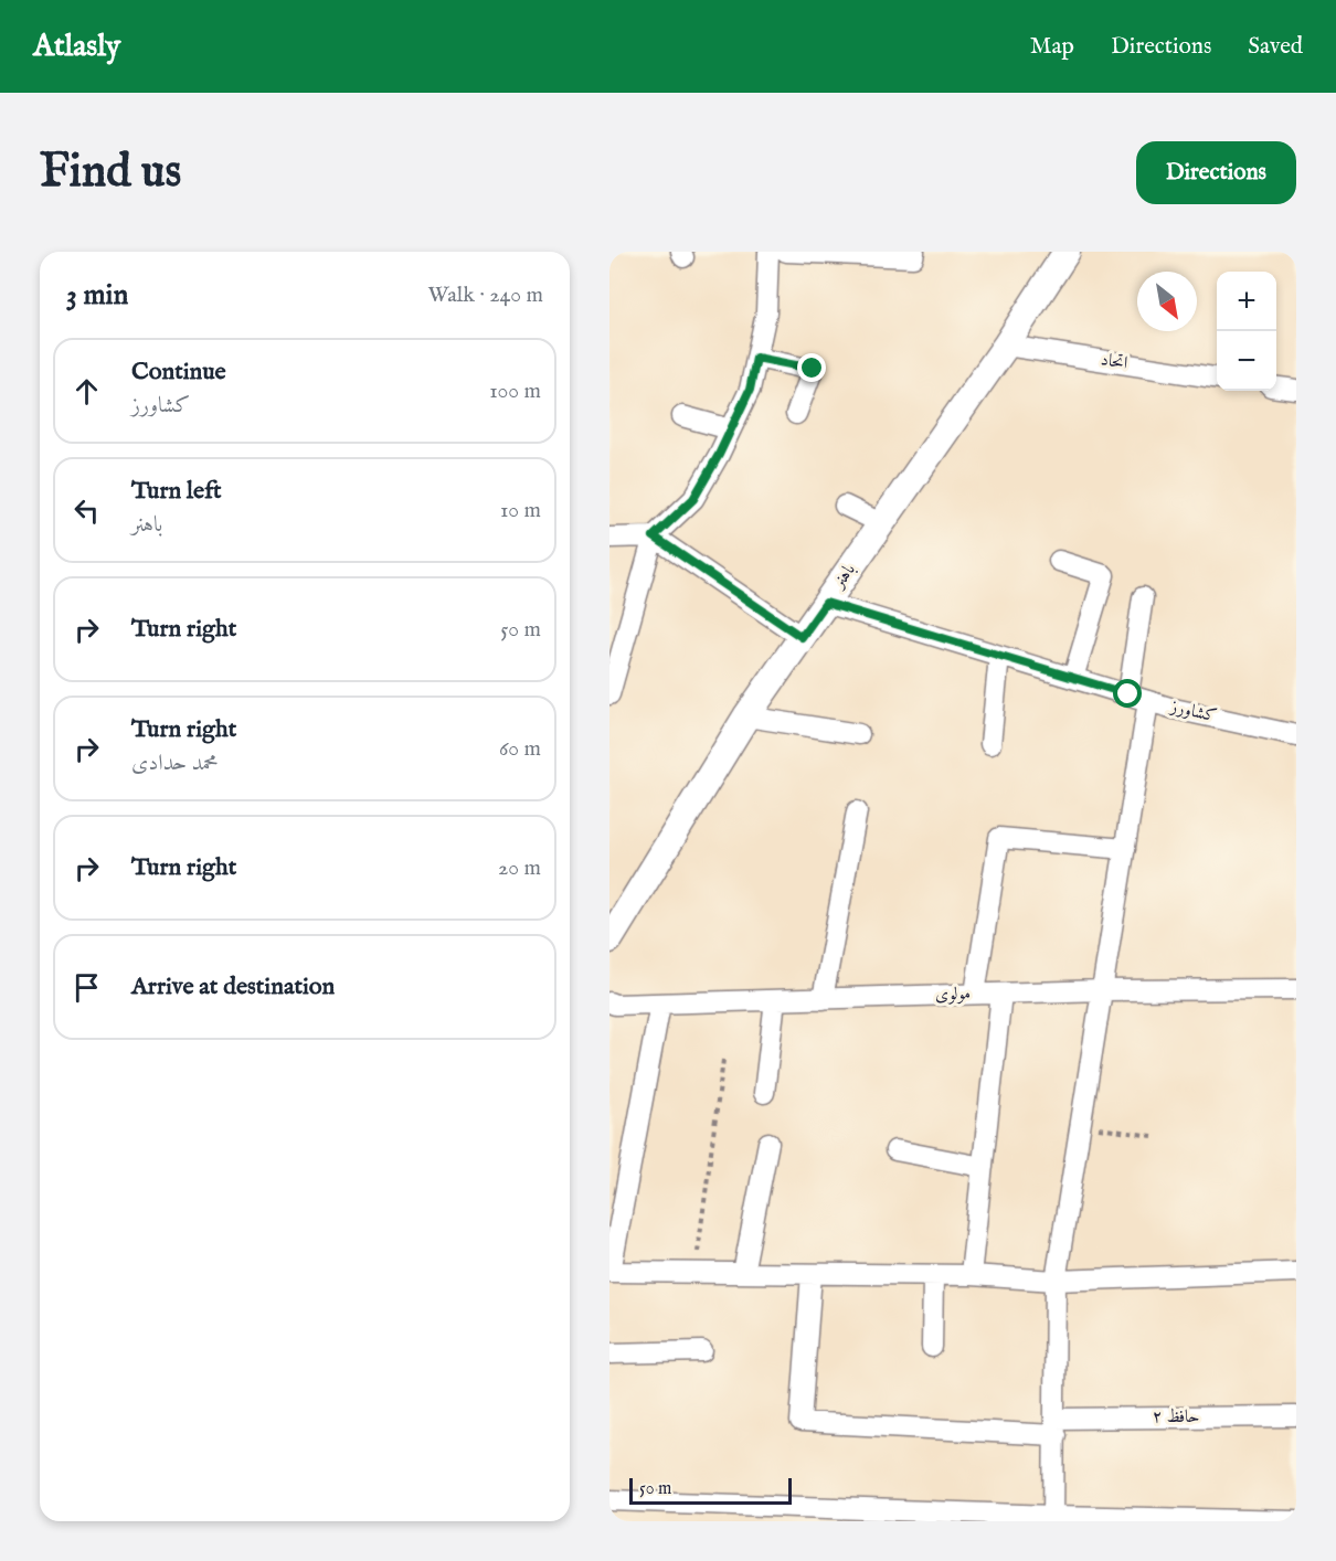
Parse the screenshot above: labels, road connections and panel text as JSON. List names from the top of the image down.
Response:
{
  "streets": {
    "street": [
      "اتحاد",
      "باهنر",
      "کشاورز",
      "مولوی",
      "حافظ ۲"
    ]
  },
  "crossings": [
    ["اتحاد", "باهنر"],
    ["باهنر", "کشاورز"]
  ],
  "scale_bar": "50 m",
  "north": "bottom right",
  "page": {
    "header": "Atlasly",
    "nav": ["Map", "Directions", "Saved"],
    "buttons": "Directions",
    "title": "Find us",
    "heading": ["3 min", "Walk · 240 m"],
    "map_buttons": ["+", "−"],
    "list": [
      ["Continue", "کشاورز", "100 m"],
      ["Turn left", "باهنر", "10 m"],
      ["Turn right", "50 m"],
      ["Turn right", "محمد حدادی", "60 m"],
      ["Turn right", "20 m"],
      "Arrive at destination"
    ],
    "scale": "50 m"
  }
}
